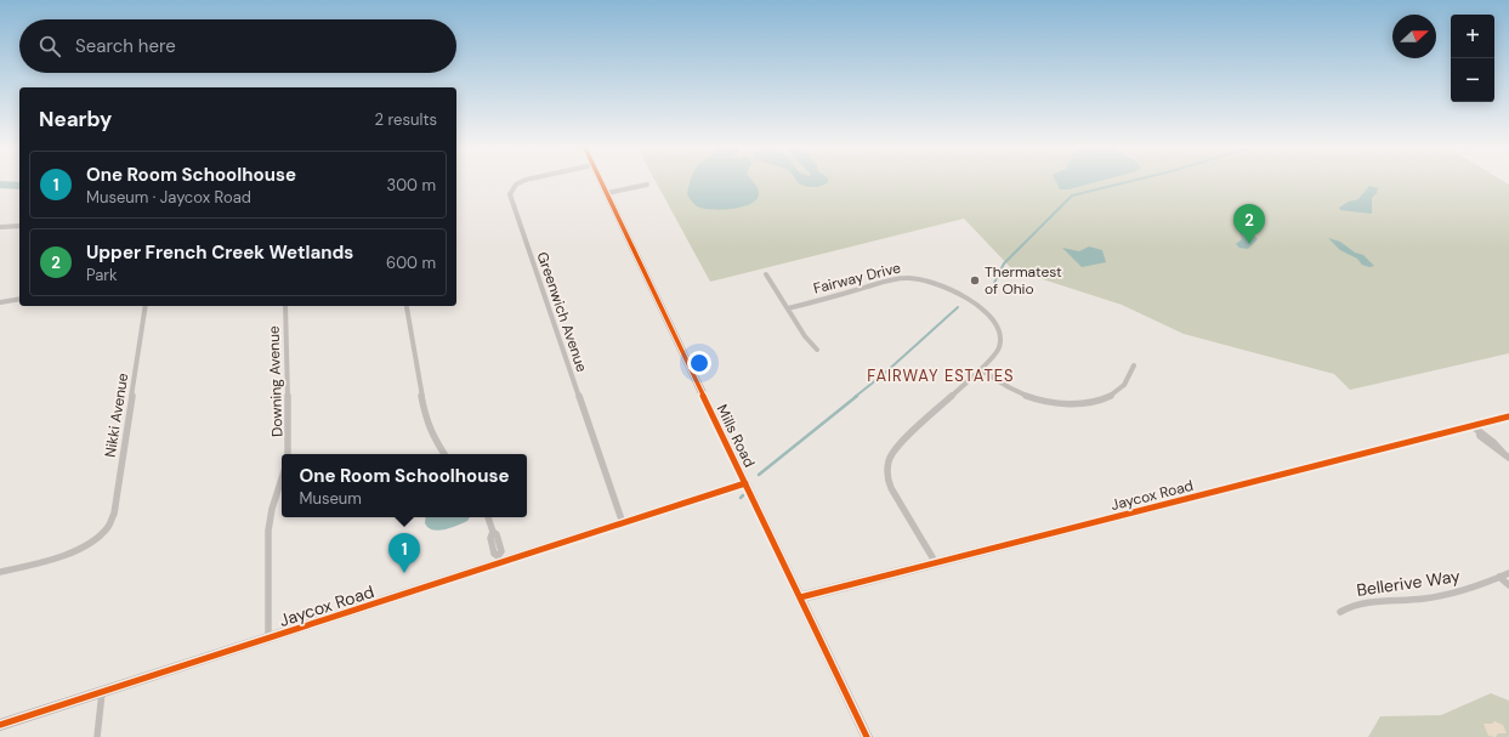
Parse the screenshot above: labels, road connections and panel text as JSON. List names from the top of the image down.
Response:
{
  "streets": {
    "street": [
      "Fairway Drive",
      "Greenwich Avenue",
      "Downing Avenue",
      "Nikki Avenue",
      "Mills Road",
      "Jaycox Road",
      "Bellerive Way"
    ]
  },
  "crossings": [
    ["Fairway Drive", "Jaycox Road"],
    ["Greenwich Avenue", "Jaycox Road"],
    ["Mills Road", "Jaycox Road"]
  ],
  "districts": ["FAIRWAY ESTATES"],
  "places": ["Thermatest of Ohio"],
  "north": "right",
  "page": {
    "map_buttons": ["+", "−"],
    "search": "Search here",
    "heading": ["Nearby", "2 results"],
    "list": [
      {
        "mark": "1",
        "name": "One Room Schoolhouse",
        "note": "Museum · Jaycox Road",
        "value": "300 m"
      },
      {
        "mark": "2",
        "name": "Upper French Creek Wetlands",
        "note": "Park",
        "value": "600 m"
      }
    ],
    "pins": ["2", "1"],
    "popup": ["One Room Schoolhouse", "Museum"]
  }
}
